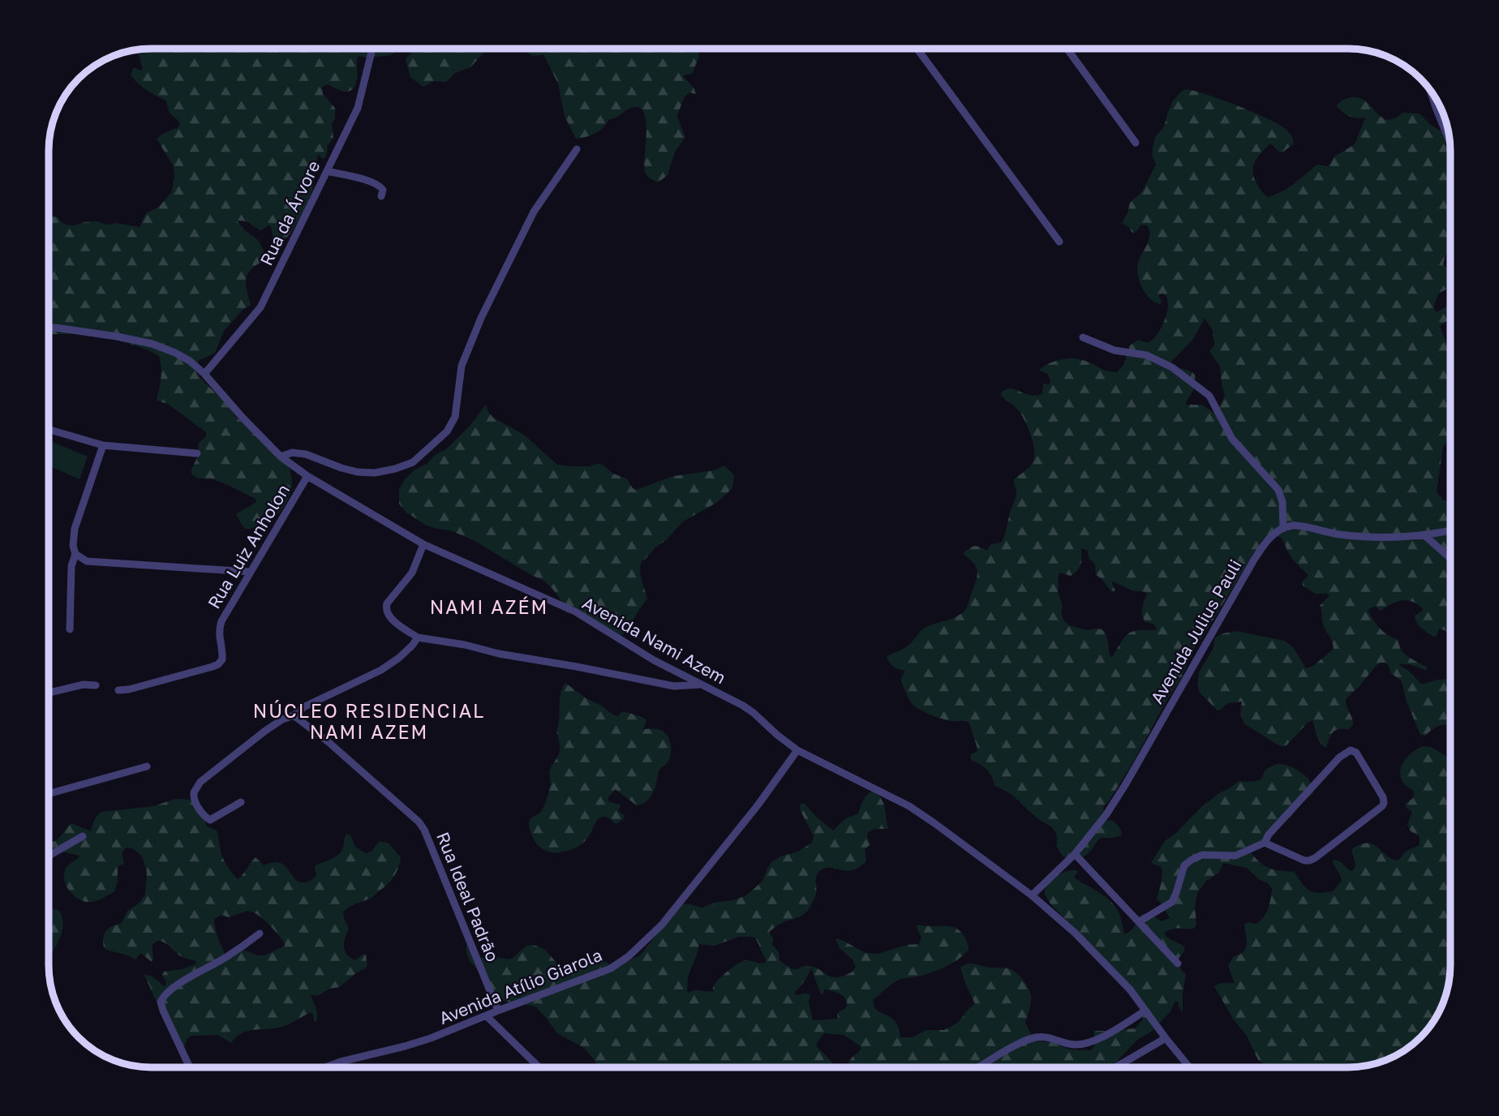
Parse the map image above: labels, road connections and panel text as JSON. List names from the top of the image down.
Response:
{
  "streets": {
    "street": [
      "Rua da Árvore",
      "Rua Luiz Anholon",
      "Avenida Julius Pauli",
      "Avenida Nami Azem",
      "Rua Ideal Padrão",
      "Avenida Atílio Giarola"
    ]
  },
  "crossings": [
    ["Rua da Árvore", "Avenida Nami Azem"],
    ["Rua Luiz Anholon", "Avenida Nami Azem"],
    ["Avenida Julius Pauli", "Avenida Nami Azem"],
    ["Avenida Nami Azem", "Avenida Atílio Giarola"],
    ["Rua Ideal Padrão", "Avenida Atílio Giarola"]
  ],
  "districts": ["NAMI AZÉM", "NÚCLEO RESIDENCIAL NAMI AZEM"]
}
